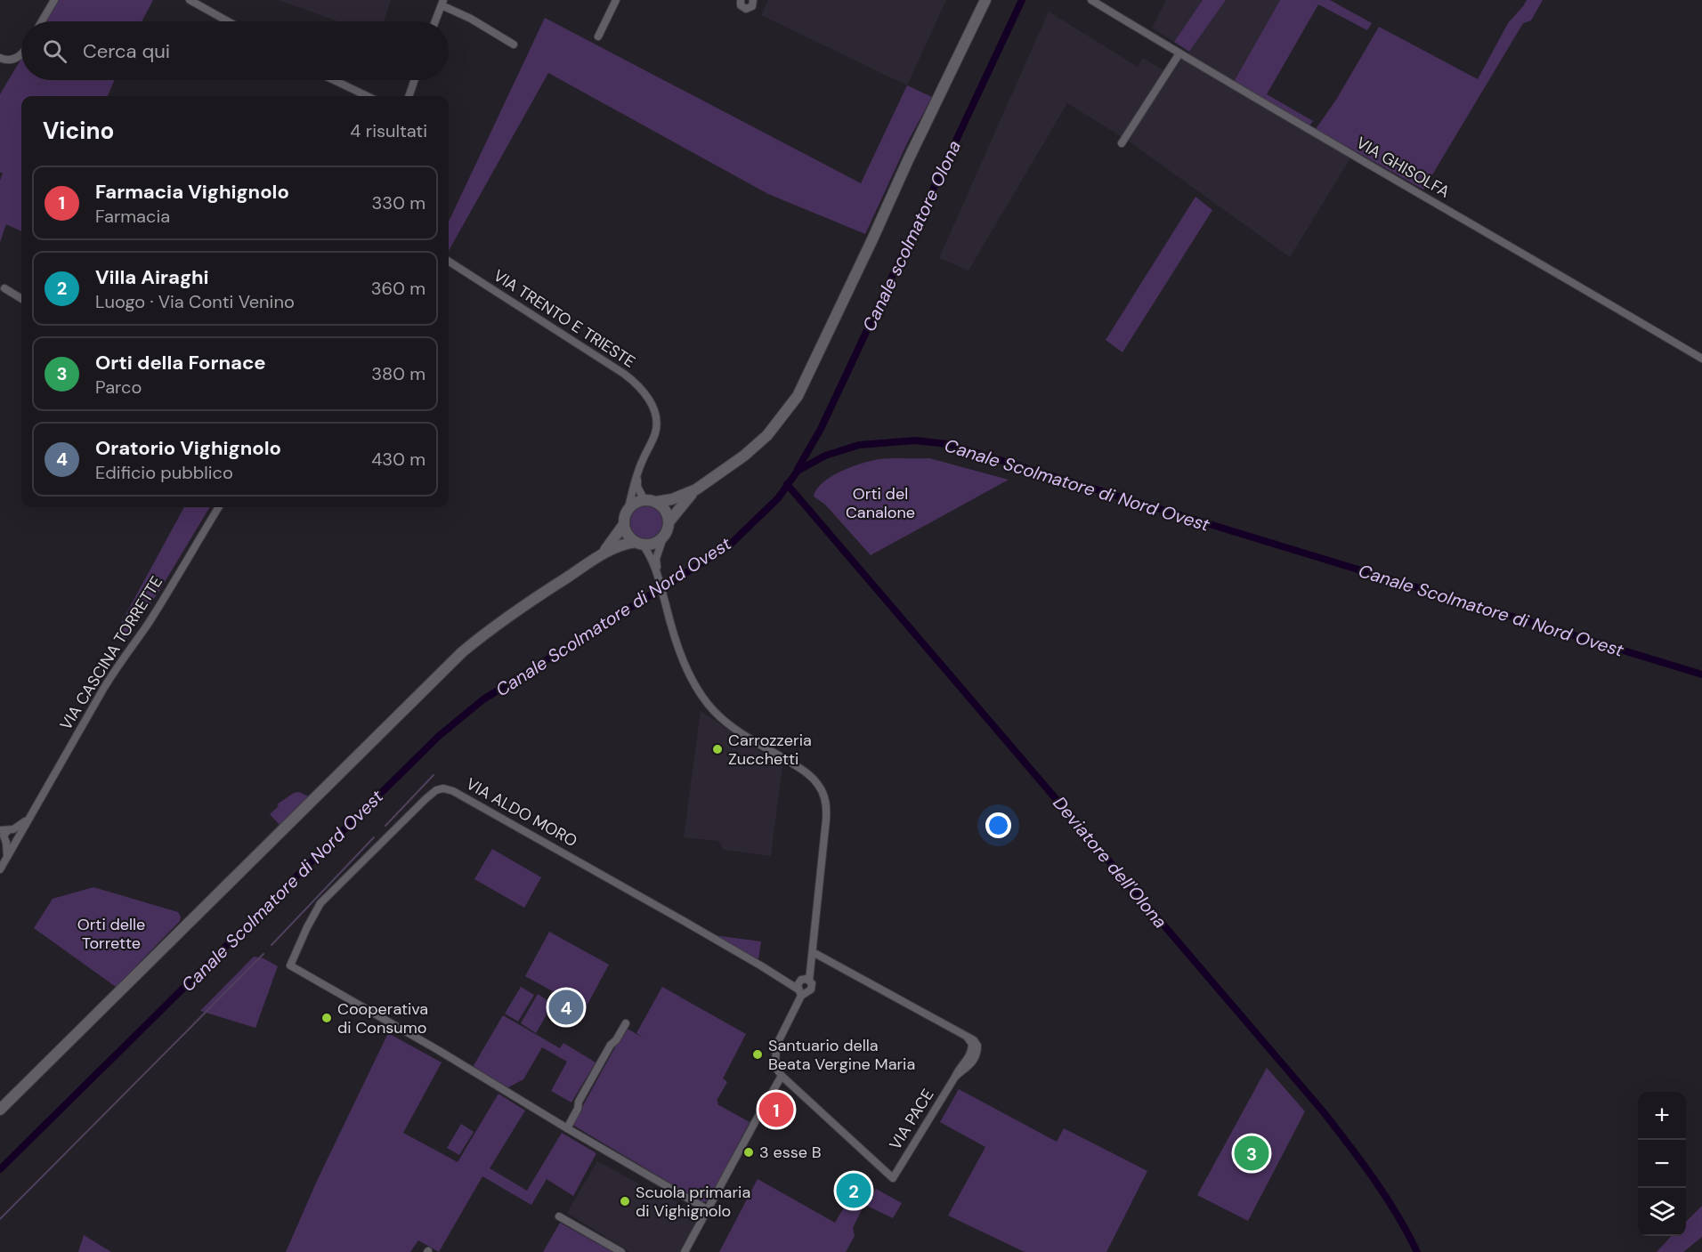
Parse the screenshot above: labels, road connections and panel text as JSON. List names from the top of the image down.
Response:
{
  "streets": {
    "street": [
      "VIA GHISOLFA",
      "VIA TRENTO E TRIESTE",
      "VIA CASCINA TORRETTE",
      "VIA ALDO MORO",
      "VIA PACE"
    ]
  },
  "water": ["Canale scolmatore Olona", "Canale Scolmatore di Nord Ovest", "Deviatore dell'Olona"],
  "parks": ["Orti del Canalone", "Orti delle Torrette"],
  "places": [
    "Carrozzeria Zucchetti",
    "Cooperativa di Consumo",
    "Santuario della Beata Vergine Maria",
    "3 esse B",
    "Scuola primaria di Vighignolo"
  ],
  "page": {
    "search": "Cerca qui",
    "heading": ["Vicino", "4 risultati"],
    "list": [
      {
        "mark": "1",
        "name": "Farmacia Vighignolo",
        "note": "Farmacia",
        "value": "330 m"
      },
      {
        "mark": "2",
        "name": "Villa Airaghi",
        "note": "Luogo · Via Conti Venino",
        "value": "360 m"
      },
      {
        "mark": "3",
        "name": "Orti della Fornace",
        "note": "Parco",
        "value": "380 m"
      },
      {
        "mark": "4",
        "name": "Oratorio Vighignolo",
        "note": "Edificio pubblico",
        "value": "430 m"
      }
    ],
    "pins": [
      "4",
      "1",
      "3",
      "2"
    ],
    "map_buttons": ["+", "−"]
  }
}
